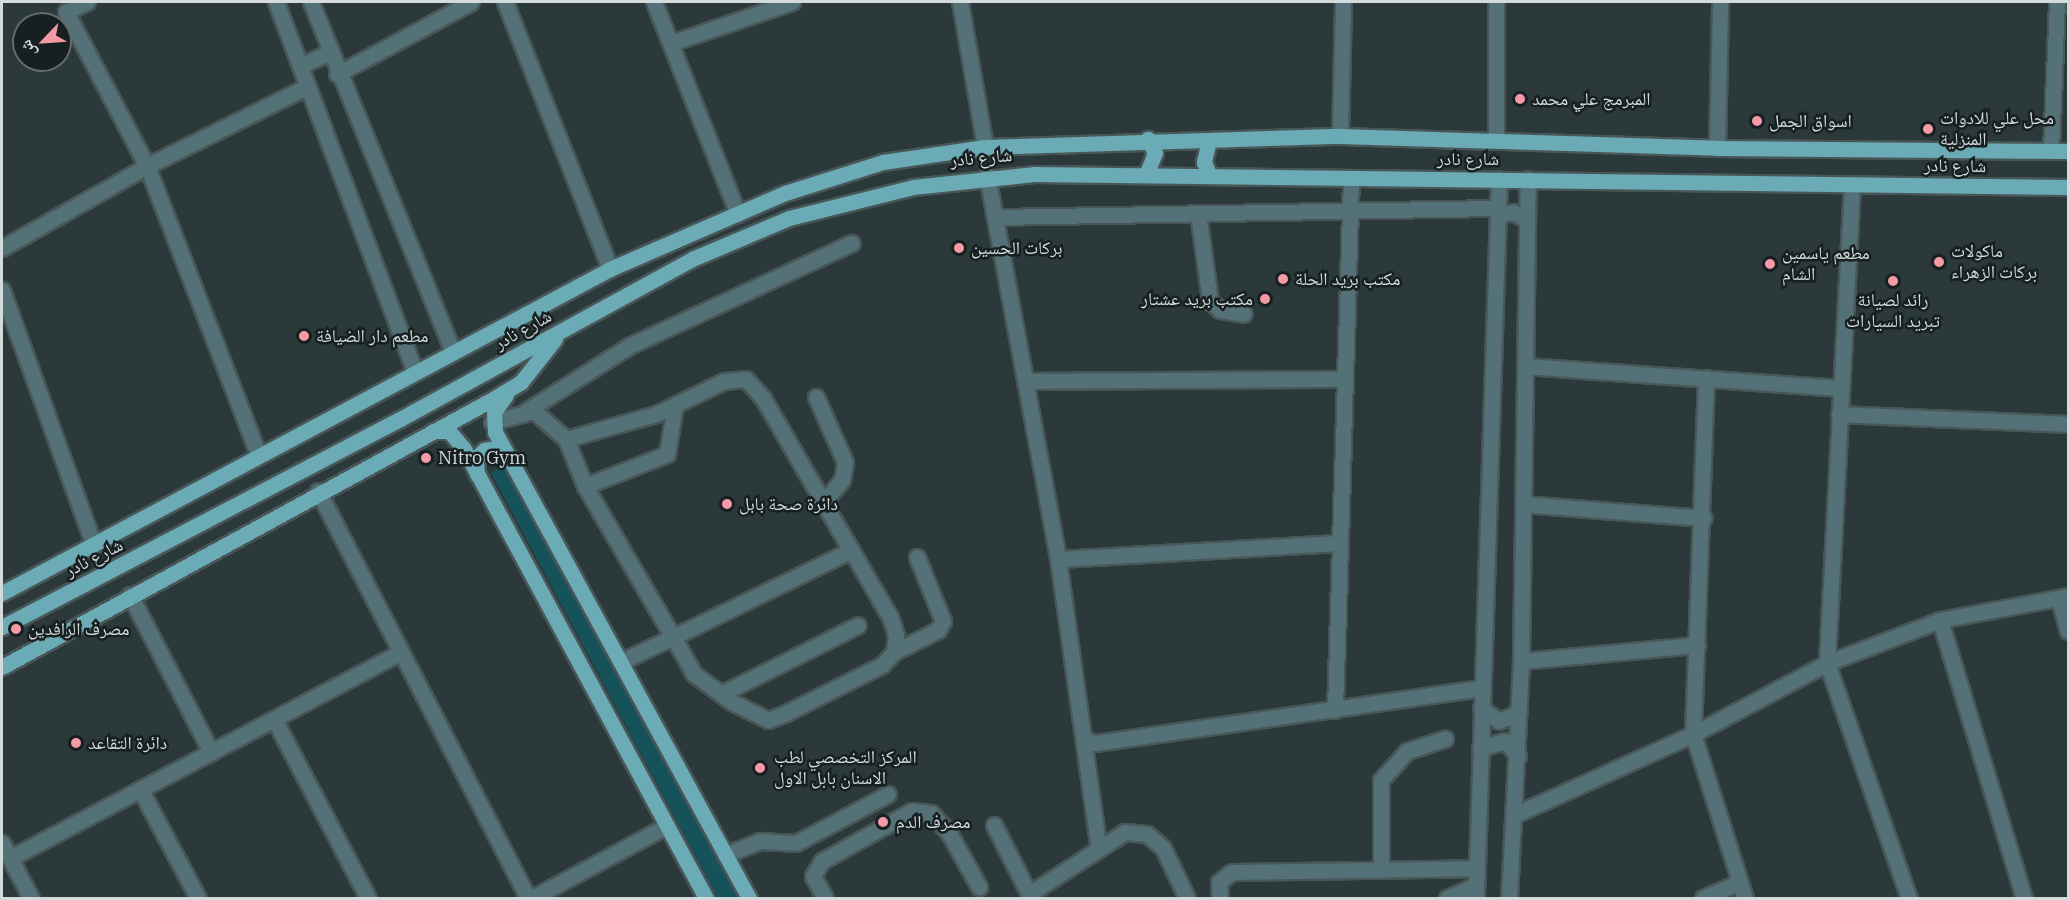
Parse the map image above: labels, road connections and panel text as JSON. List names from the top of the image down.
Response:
{
  "streets": {
    "main road": ["شارع نادر"]
  },
  "places": [
    "المبرمج علي محمد",
    "اسواق الجمل",
    "محل علي للادوات المنزلية",
    "بركات الحسين",
    "ماكولات بركات الزهراء",
    "مطعم ياسمين الشام",
    "مكتب بريد الحلة",
    "رائد لصيانة تبريد السيارات",
    "مكتب بريد عشتار",
    "مطعم دار الضيافة",
    "Nitro Gym",
    "دائرة صحة بابل",
    "مصرف الرافدين",
    "دائرة التقاعد",
    "المركز التخصصي لطب الاسنان بابل الاول",
    "مصرف الدم"
  ],
  "north": "bottom left"
}
